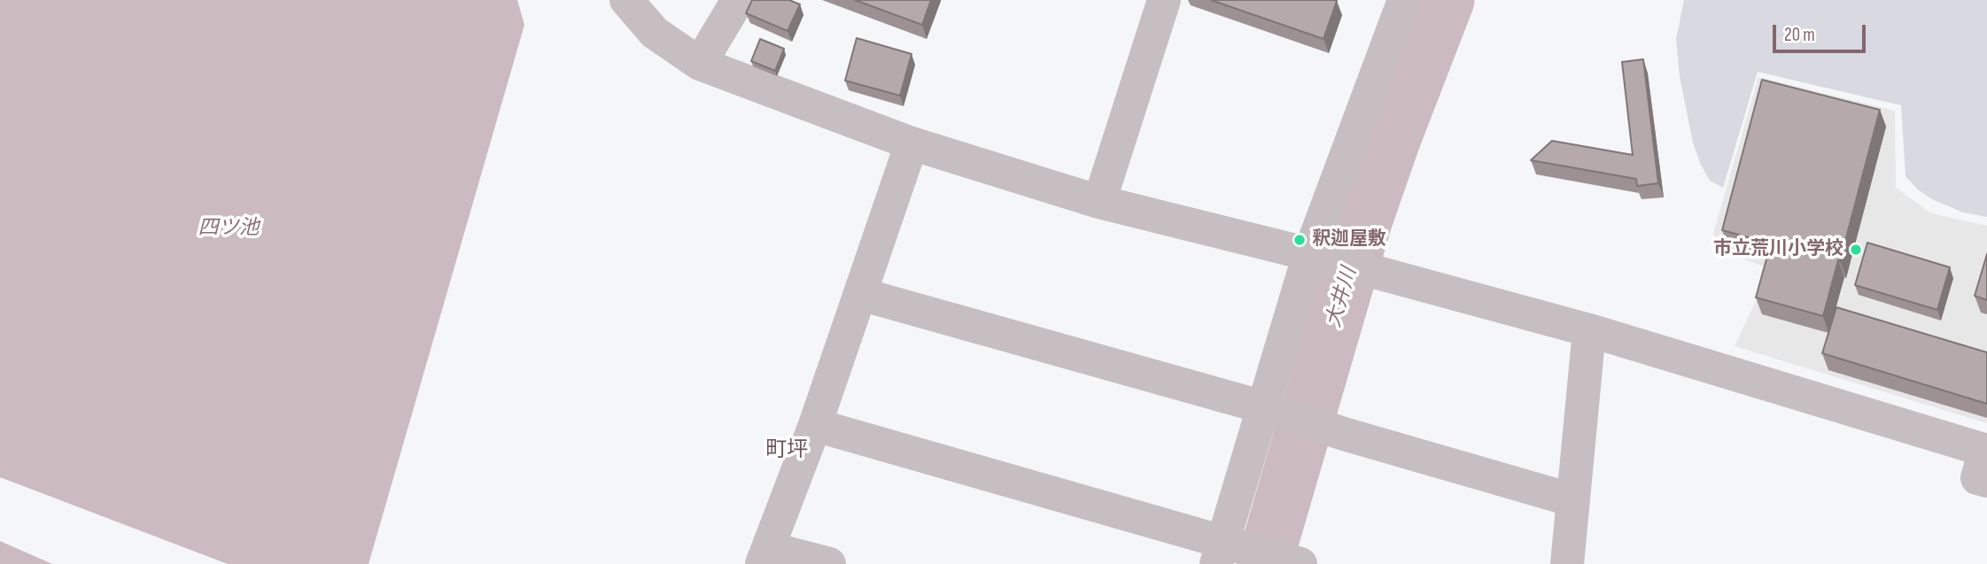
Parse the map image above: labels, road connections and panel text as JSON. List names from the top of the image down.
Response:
{
  "districts": ["町坪"],
  "water": ["四ツ池", "大井川"],
  "places": ["釈迦屋敷", "市立荒川小学校"],
  "scale_bar": "20 m"
}
